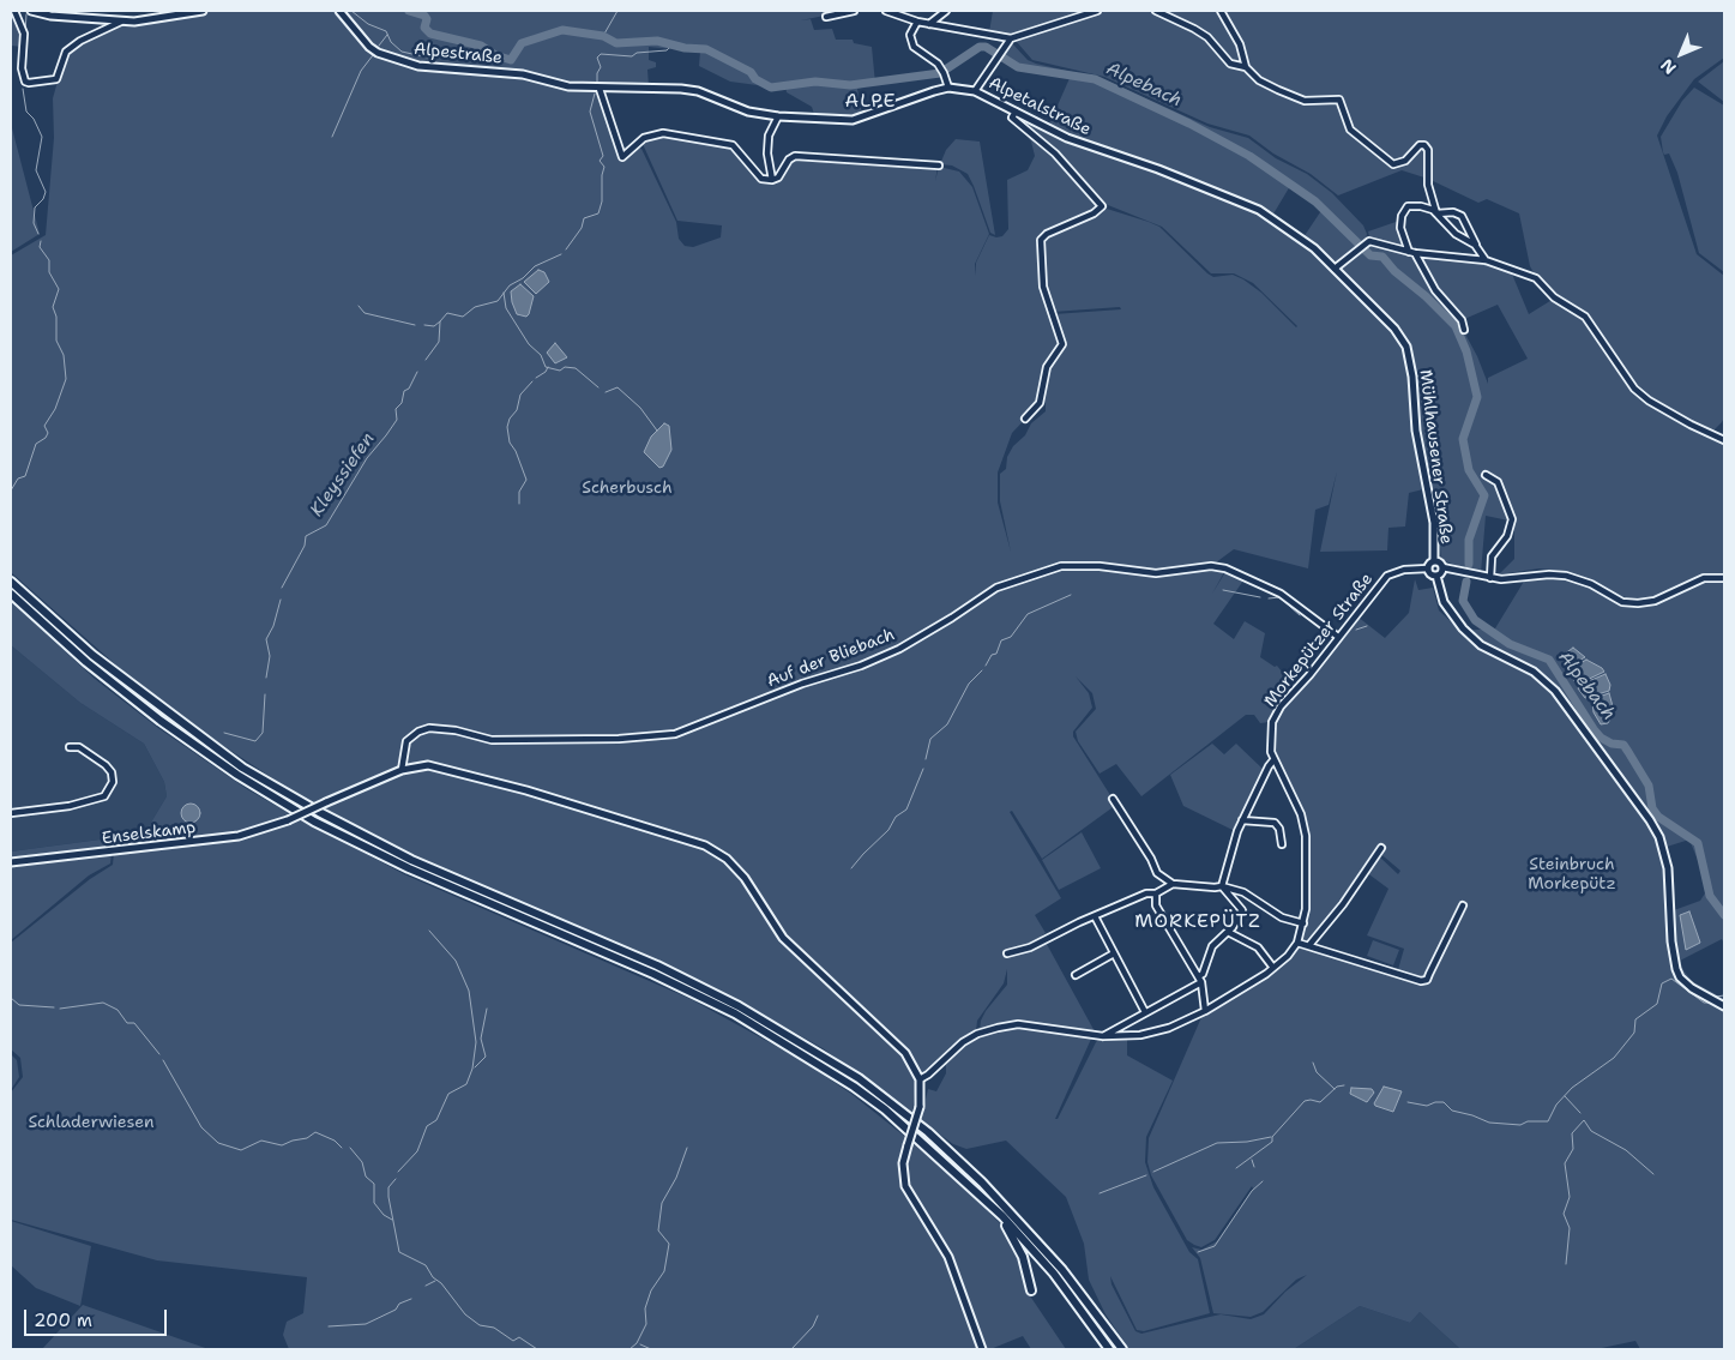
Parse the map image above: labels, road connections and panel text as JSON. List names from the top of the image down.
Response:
{
  "streets": {
    "main road": [
      "Alpestraße",
      "Alpetalstraße",
      "Mühlhausener Straße",
      "Enselskamp"
    ],
    "street": ["Morkepützer Straße", "Auf der Bliebach"]
  },
  "crossings": [
    ["Alpestraße", "Alpetalstraße"],
    ["Alpetalstraße", "Mühlhausener Straße"],
    ["Mühlhausener Straße", "Morkepützer Straße"],
    ["Morkepützer Straße", "Auf der Bliebach"],
    ["Morkepützer Straße", "Enselskamp"],
    ["Auf der Bliebach", "Enselskamp"]
  ],
  "districts": ["ALPE", "MORKEPÜTZ"],
  "water": ["Alpebach", "Kleyssiefen"],
  "parks": ["Scherbusch", "Steinbruch Morkepütz", "Schladerwiesen"],
  "scale_bar": "200 m",
  "north": "bottom left"
}
